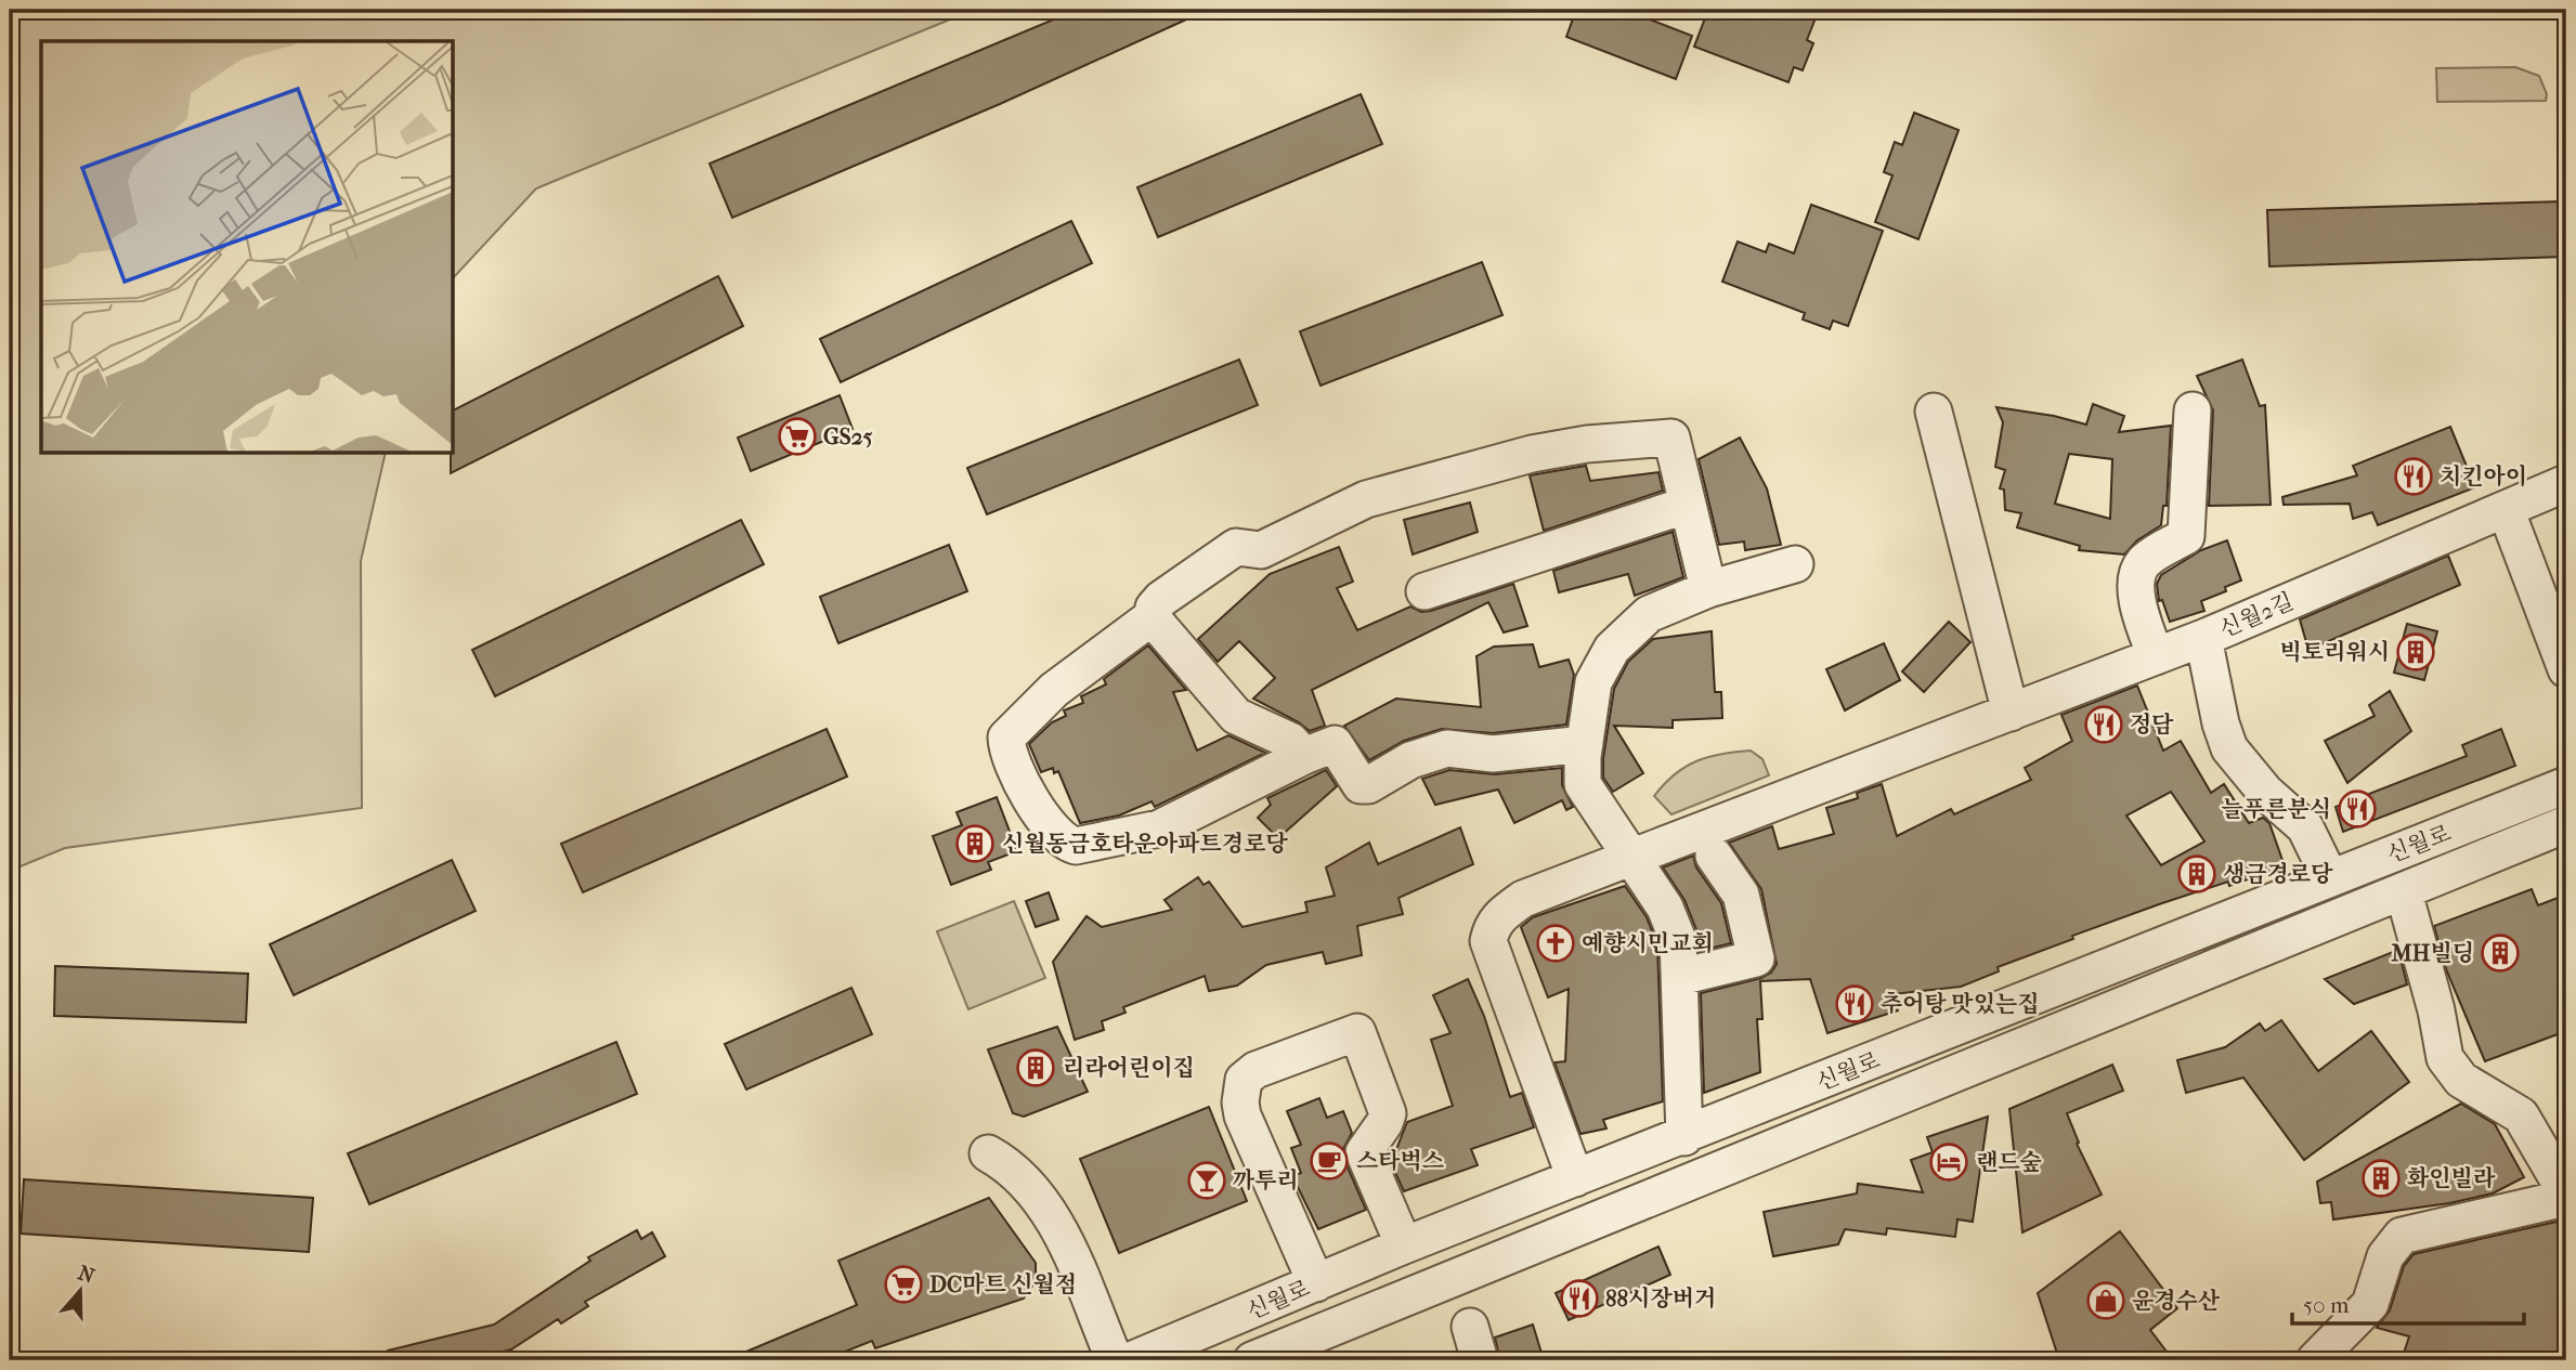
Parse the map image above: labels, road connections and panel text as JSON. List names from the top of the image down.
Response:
{
  "streets": {
    "street": ["신월2길", "신월로"]
  },
  "crossings": [
    ["신월2길", "신월로"]
  ],
  "places": {
    "supermarket": ["GS25", "DC마트 신월점"],
    "restaurant": [
      "치킨아이",
      "정담",
      "늘푸른분식",
      "추어탕 맛있는집",
      "88시장버거"
    ],
    "building": [
      "빅토리워시",
      "신월동금호타운아파트경로당",
      "생금경로당",
      "MH빌딩",
      "리라어린이집",
      "화인빌라"
    ],
    "church": ["예향시민교회"],
    "cafe": ["스타벅스"],
    "hotel": ["랜드숲"],
    "bar": ["까투리"],
    "shop": ["윤경수산"]
  },
  "scale_bar": "50 m",
  "north": "top"
}
